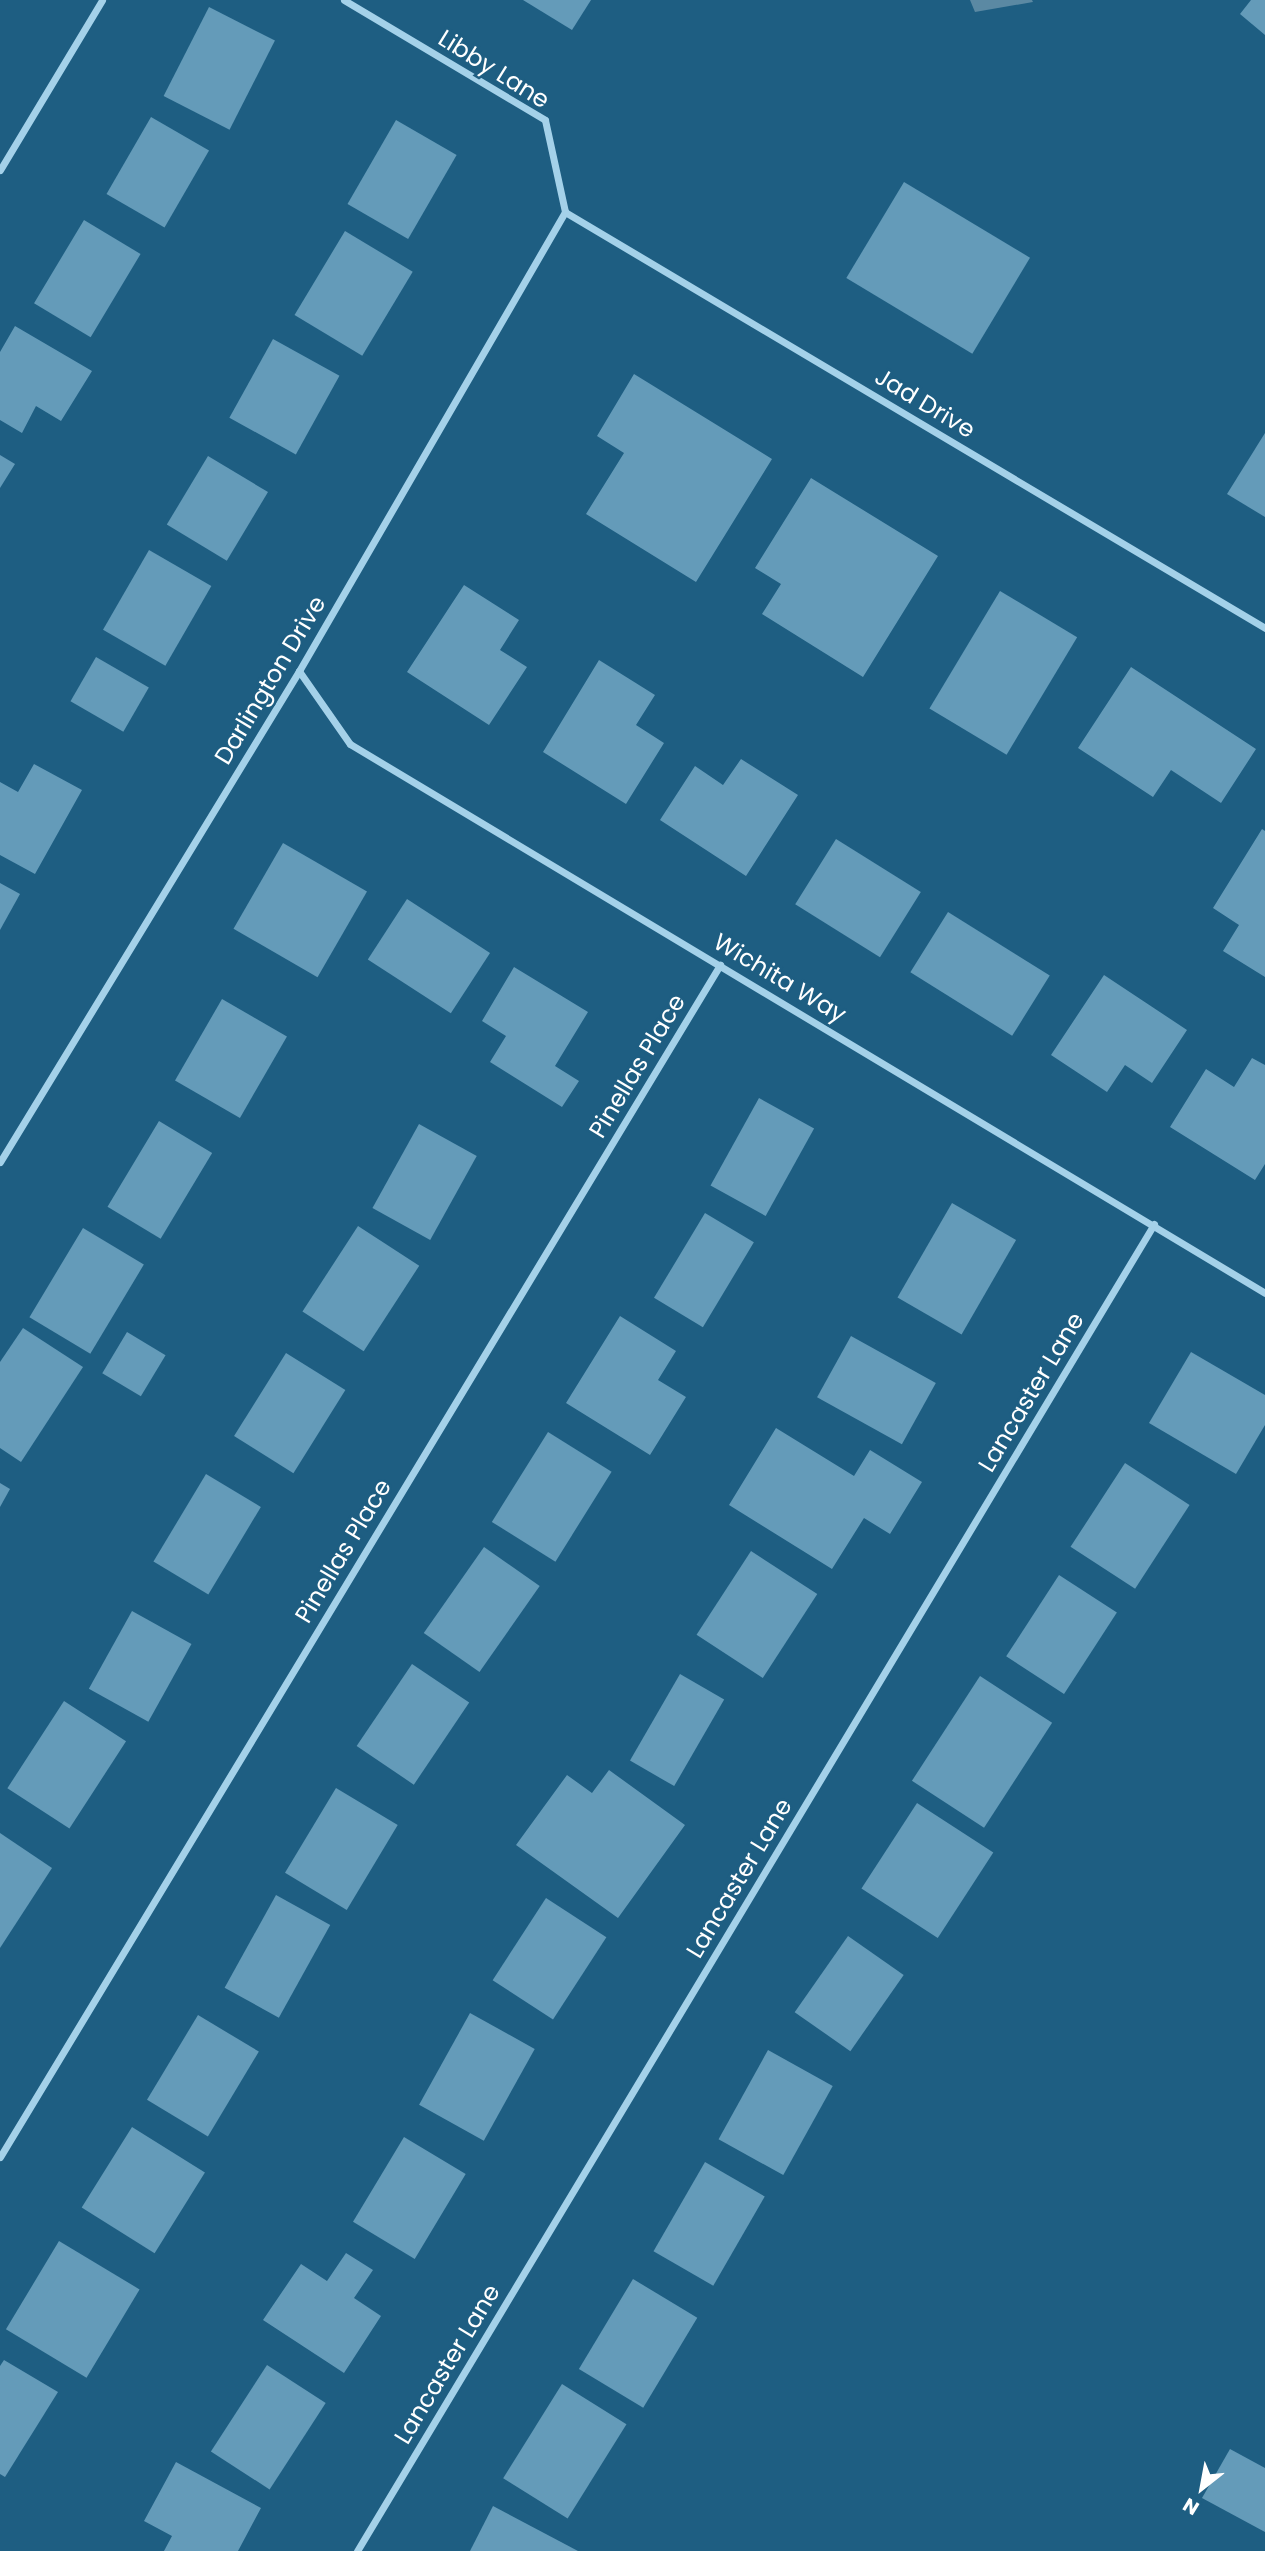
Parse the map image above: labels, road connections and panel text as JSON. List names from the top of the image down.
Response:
{
  "streets": {
    "street": [
      "Libby Lane",
      "Jad Drive",
      "Darlington Drive",
      "Wichita Way",
      "Pinellas Place",
      "Lancaster Lane"
    ]
  },
  "crossings": [
    ["Libby Lane", "Jad Drive"],
    ["Libby Lane", "Darlington Drive"],
    ["Jad Drive", "Darlington Drive"],
    ["Darlington Drive", "Wichita Way"],
    ["Wichita Way", "Pinellas Place"],
    ["Wichita Way", "Lancaster Lane"]
  ],
  "north": "bottom left"
}
